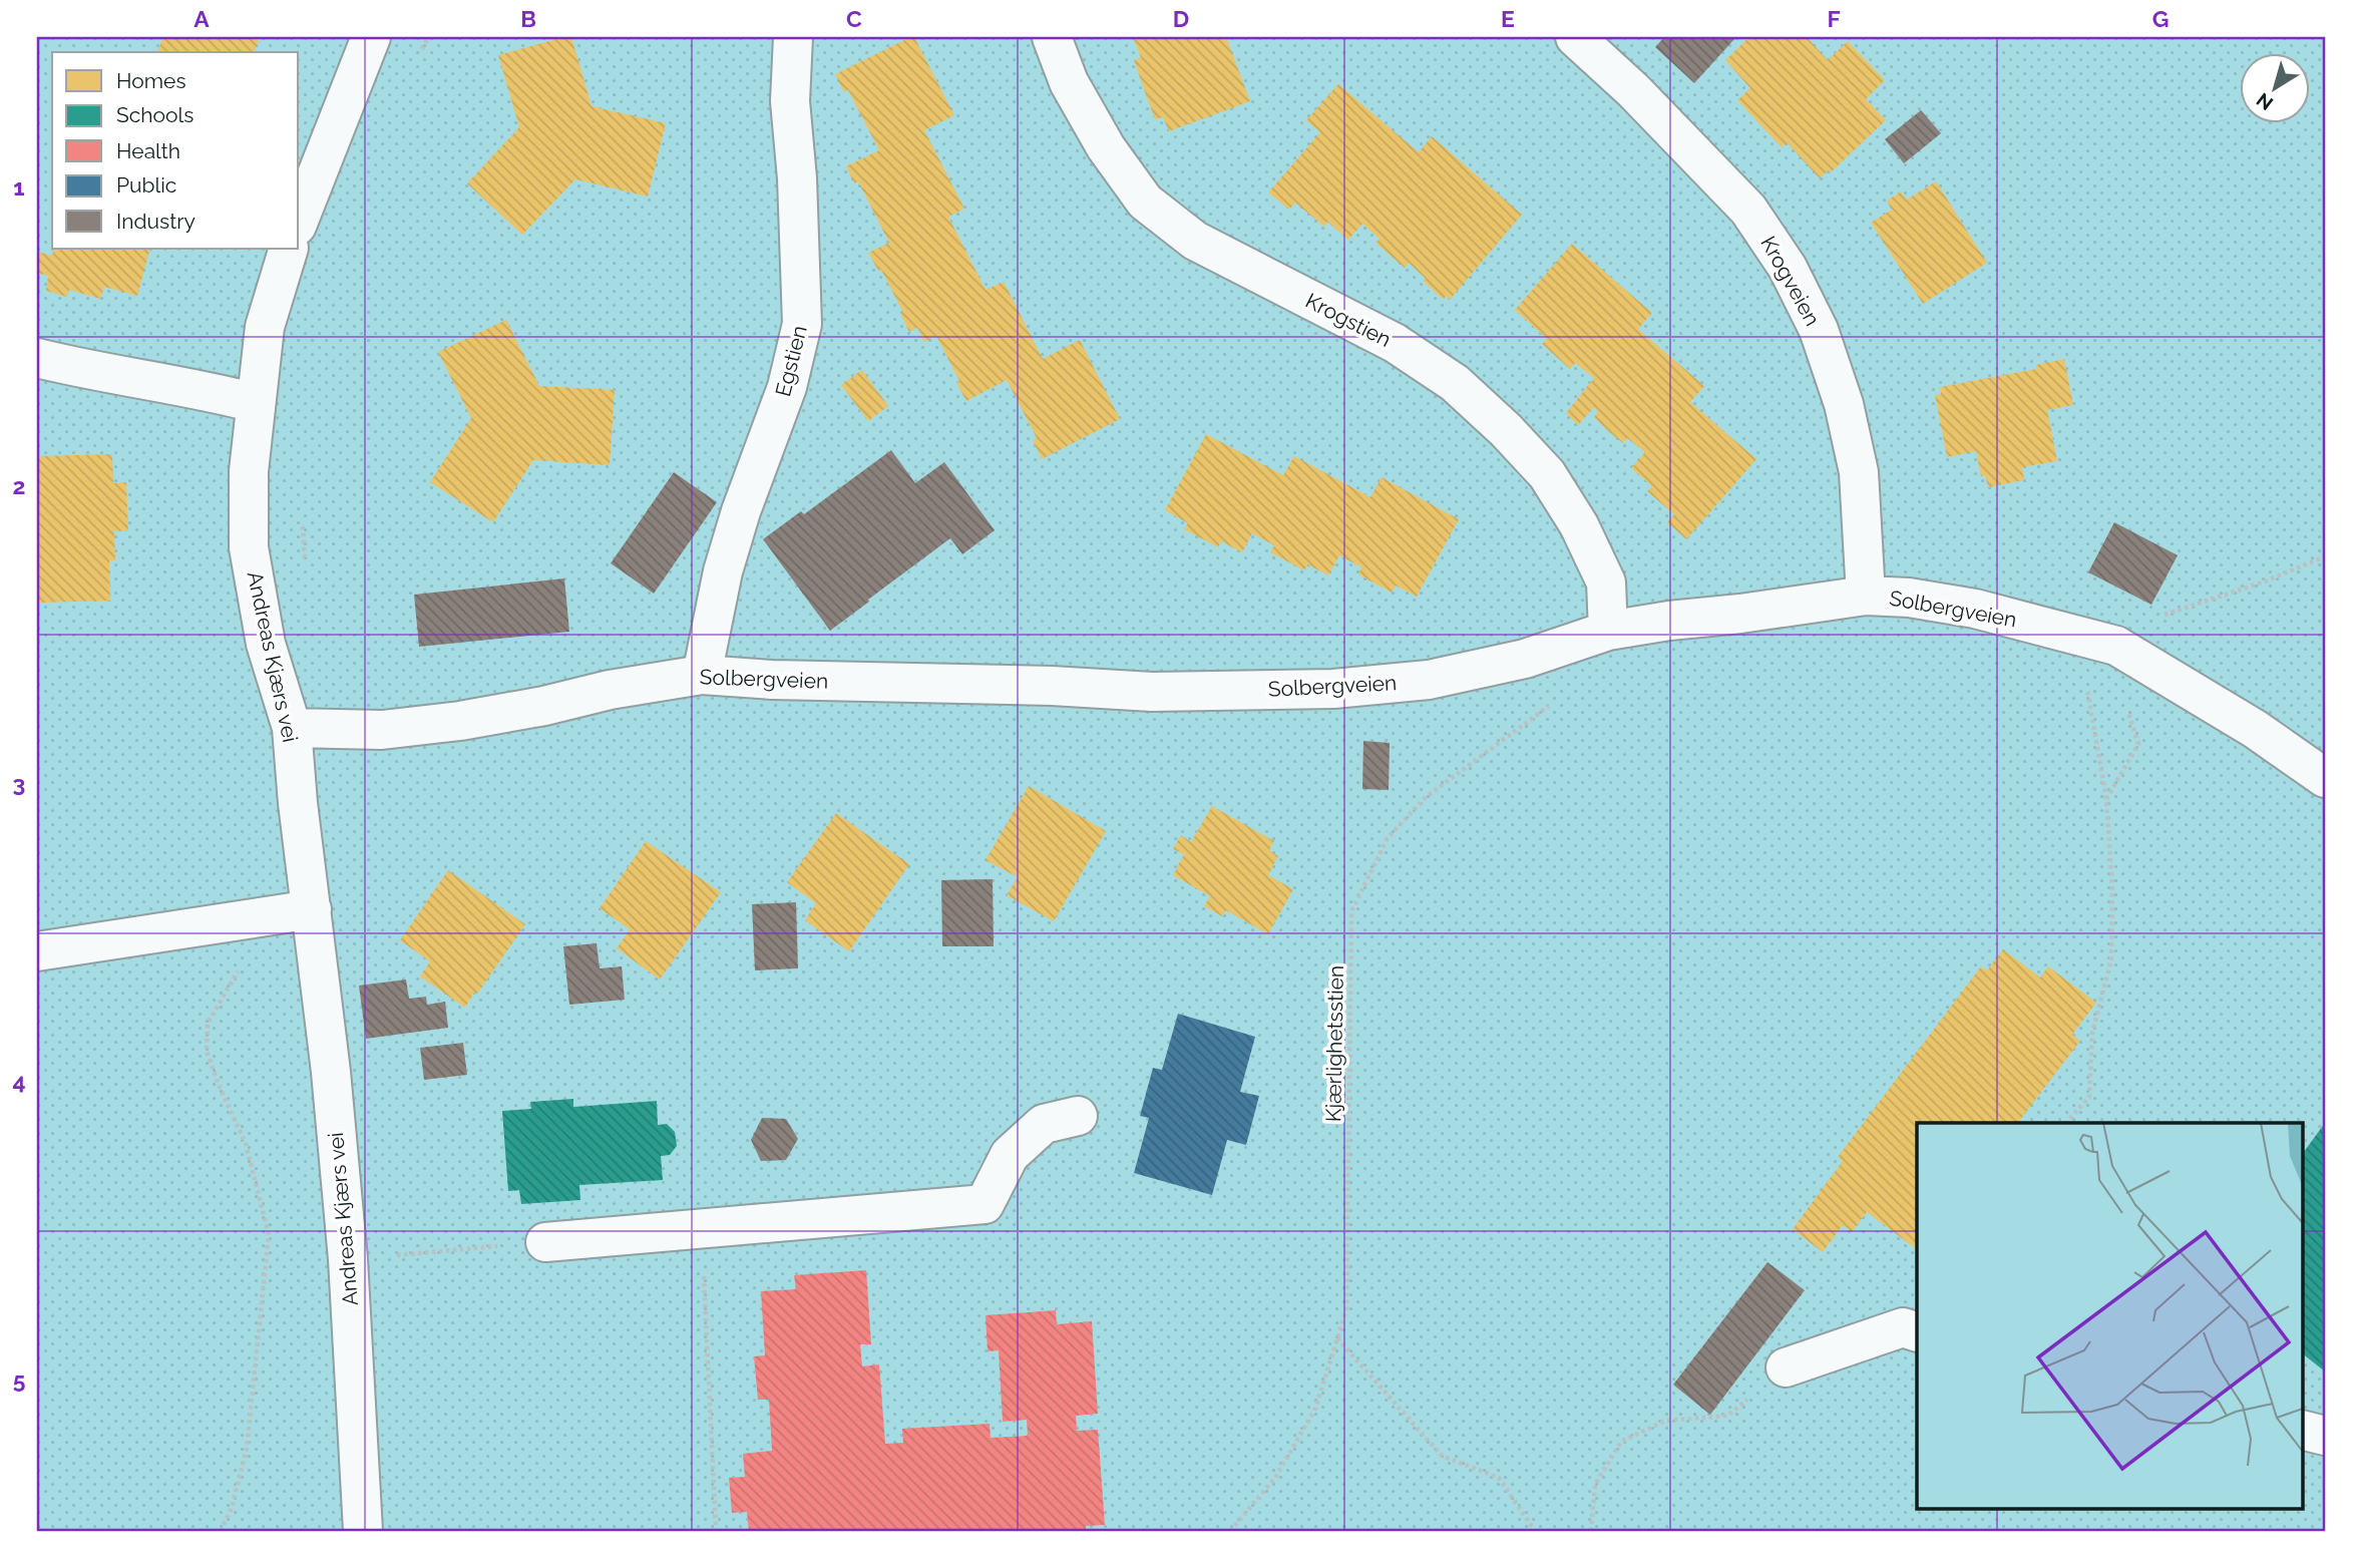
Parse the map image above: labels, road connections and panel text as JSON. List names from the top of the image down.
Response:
{
  "streets": {
    "street": [
      "Krogveien",
      "Krogstien",
      "Egstien",
      "Solbergveien",
      "Andreas Kjærs vei"
    ],
    "path": ["Kjærlighetsstien"]
  },
  "crossings": [
    ["Krogveien", "Solbergveien"],
    ["Krogstien", "Solbergveien"],
    ["Egstien", "Solbergveien"],
    ["Solbergveien", "Andreas Kjærs vei"]
  ],
  "legend": [
    "Homes",
    "Schools",
    "Health",
    "Public",
    "Industry"
  ],
  "north": "bottom left",
  "grid": {
    "columns": [
      "A",
      "B",
      "C",
      "D",
      "E",
      "F",
      "G"
    ],
    "rows": [
      "1",
      "2",
      "3",
      "4",
      "5"
    ]
  }
}
